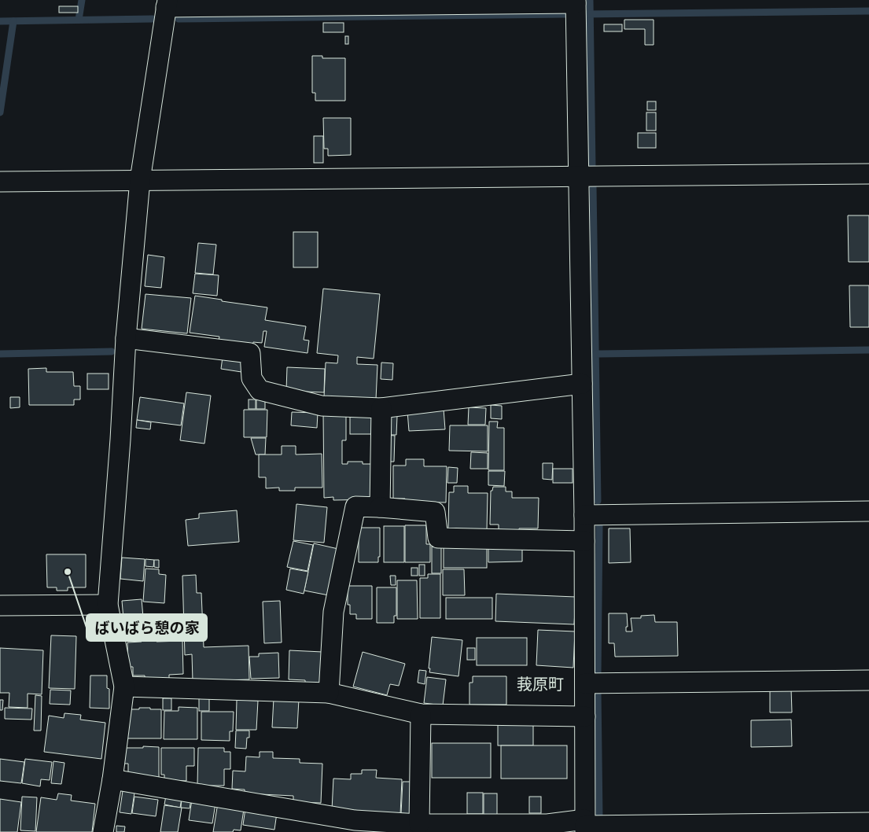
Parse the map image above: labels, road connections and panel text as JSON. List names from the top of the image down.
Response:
{
  "districts": ["莪原町"],
  "places": ["ばいばら憩の家"]
}
